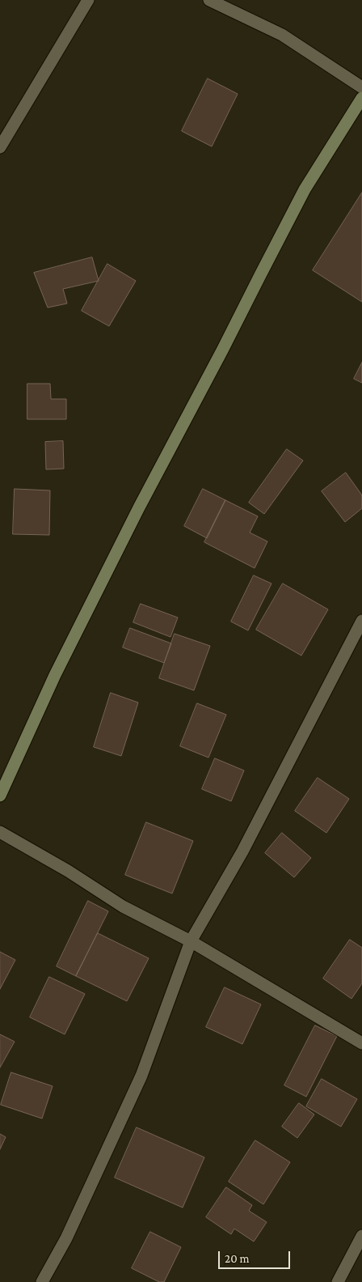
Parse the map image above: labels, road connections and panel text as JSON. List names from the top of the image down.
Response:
{
  "scale_bar": "20 m"
}
